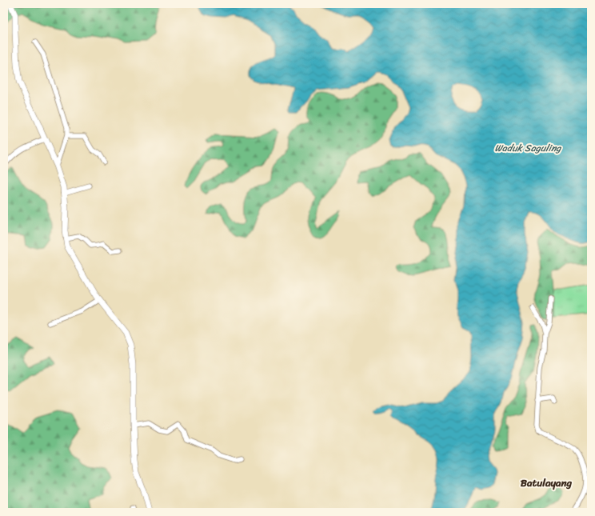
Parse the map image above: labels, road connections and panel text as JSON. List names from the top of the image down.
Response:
{
  "districts": ["Batulayang"],
  "water": ["Waduk Saguling"]
}
